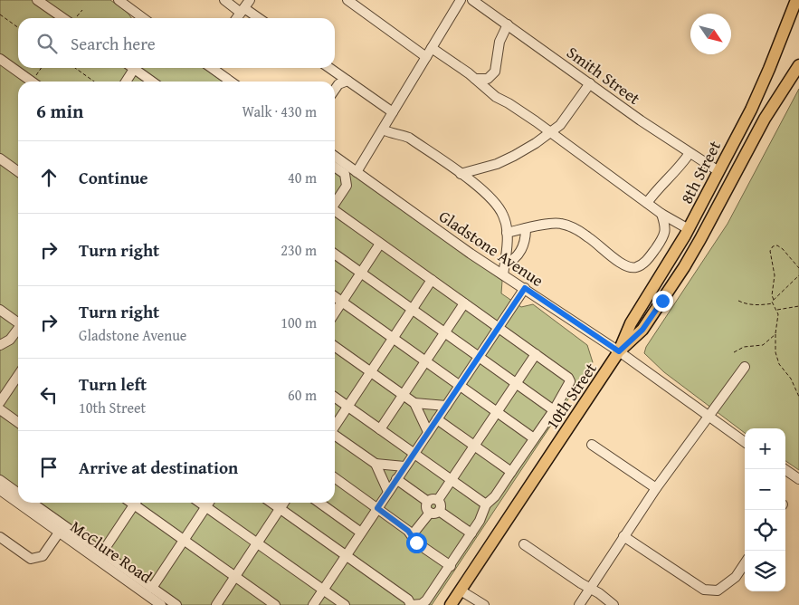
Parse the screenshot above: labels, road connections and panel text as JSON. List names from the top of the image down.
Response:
{
  "streets": {
    "main road": ["8th Street", "10th Street"],
    "street": ["Smith Street", "Gladstone Avenue", "McClure Road"]
  },
  "crossings": [
    ["Smith Street", "8th Street"],
    ["8th Street", "Gladstone Avenue"],
    ["8th Street", "10th Street"],
    ["Gladstone Avenue", "10th Street"]
  ],
  "north": "bottom right",
  "page": {
    "search": "Search here",
    "heading": ["6 min", "Walk · 430 m"],
    "list": [
      ["Continue", "40 m"],
      ["Turn right", "230 m"],
      ["Turn right", "Gladstone Avenue", "100 m"],
      ["Turn left", "10th Street", "60 m"],
      "Arrive at destination"
    ],
    "map_buttons": ["+", "−"]
  }
}
